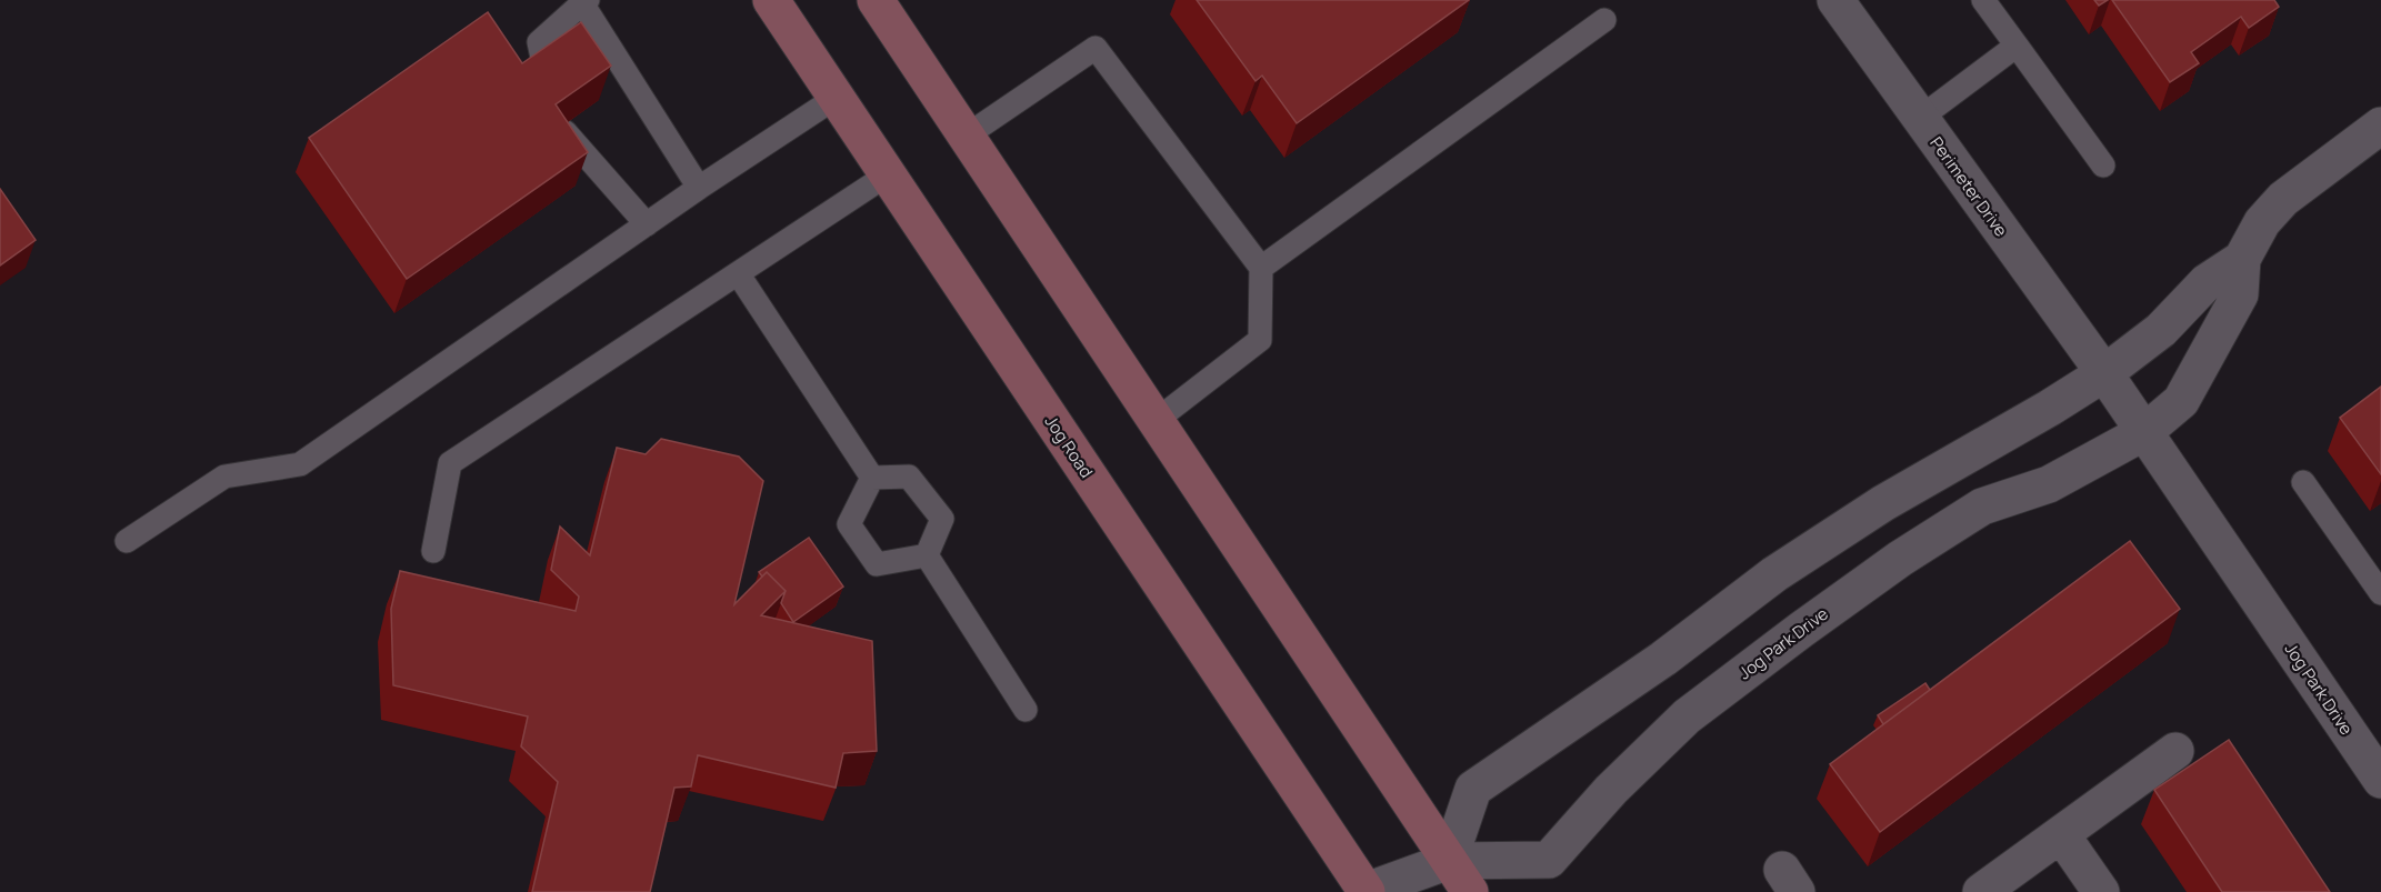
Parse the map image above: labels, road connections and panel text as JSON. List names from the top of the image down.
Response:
{
  "streets": {
    "main road": ["Jog Road"],
    "street": ["Perimeter Drive", "Jog Park Drive"]
  },
  "crossings": [
    ["Perimeter Drive", "Jog Park Drive"],
    ["Jog Road", "Jog Park Drive"]
  ]
}
